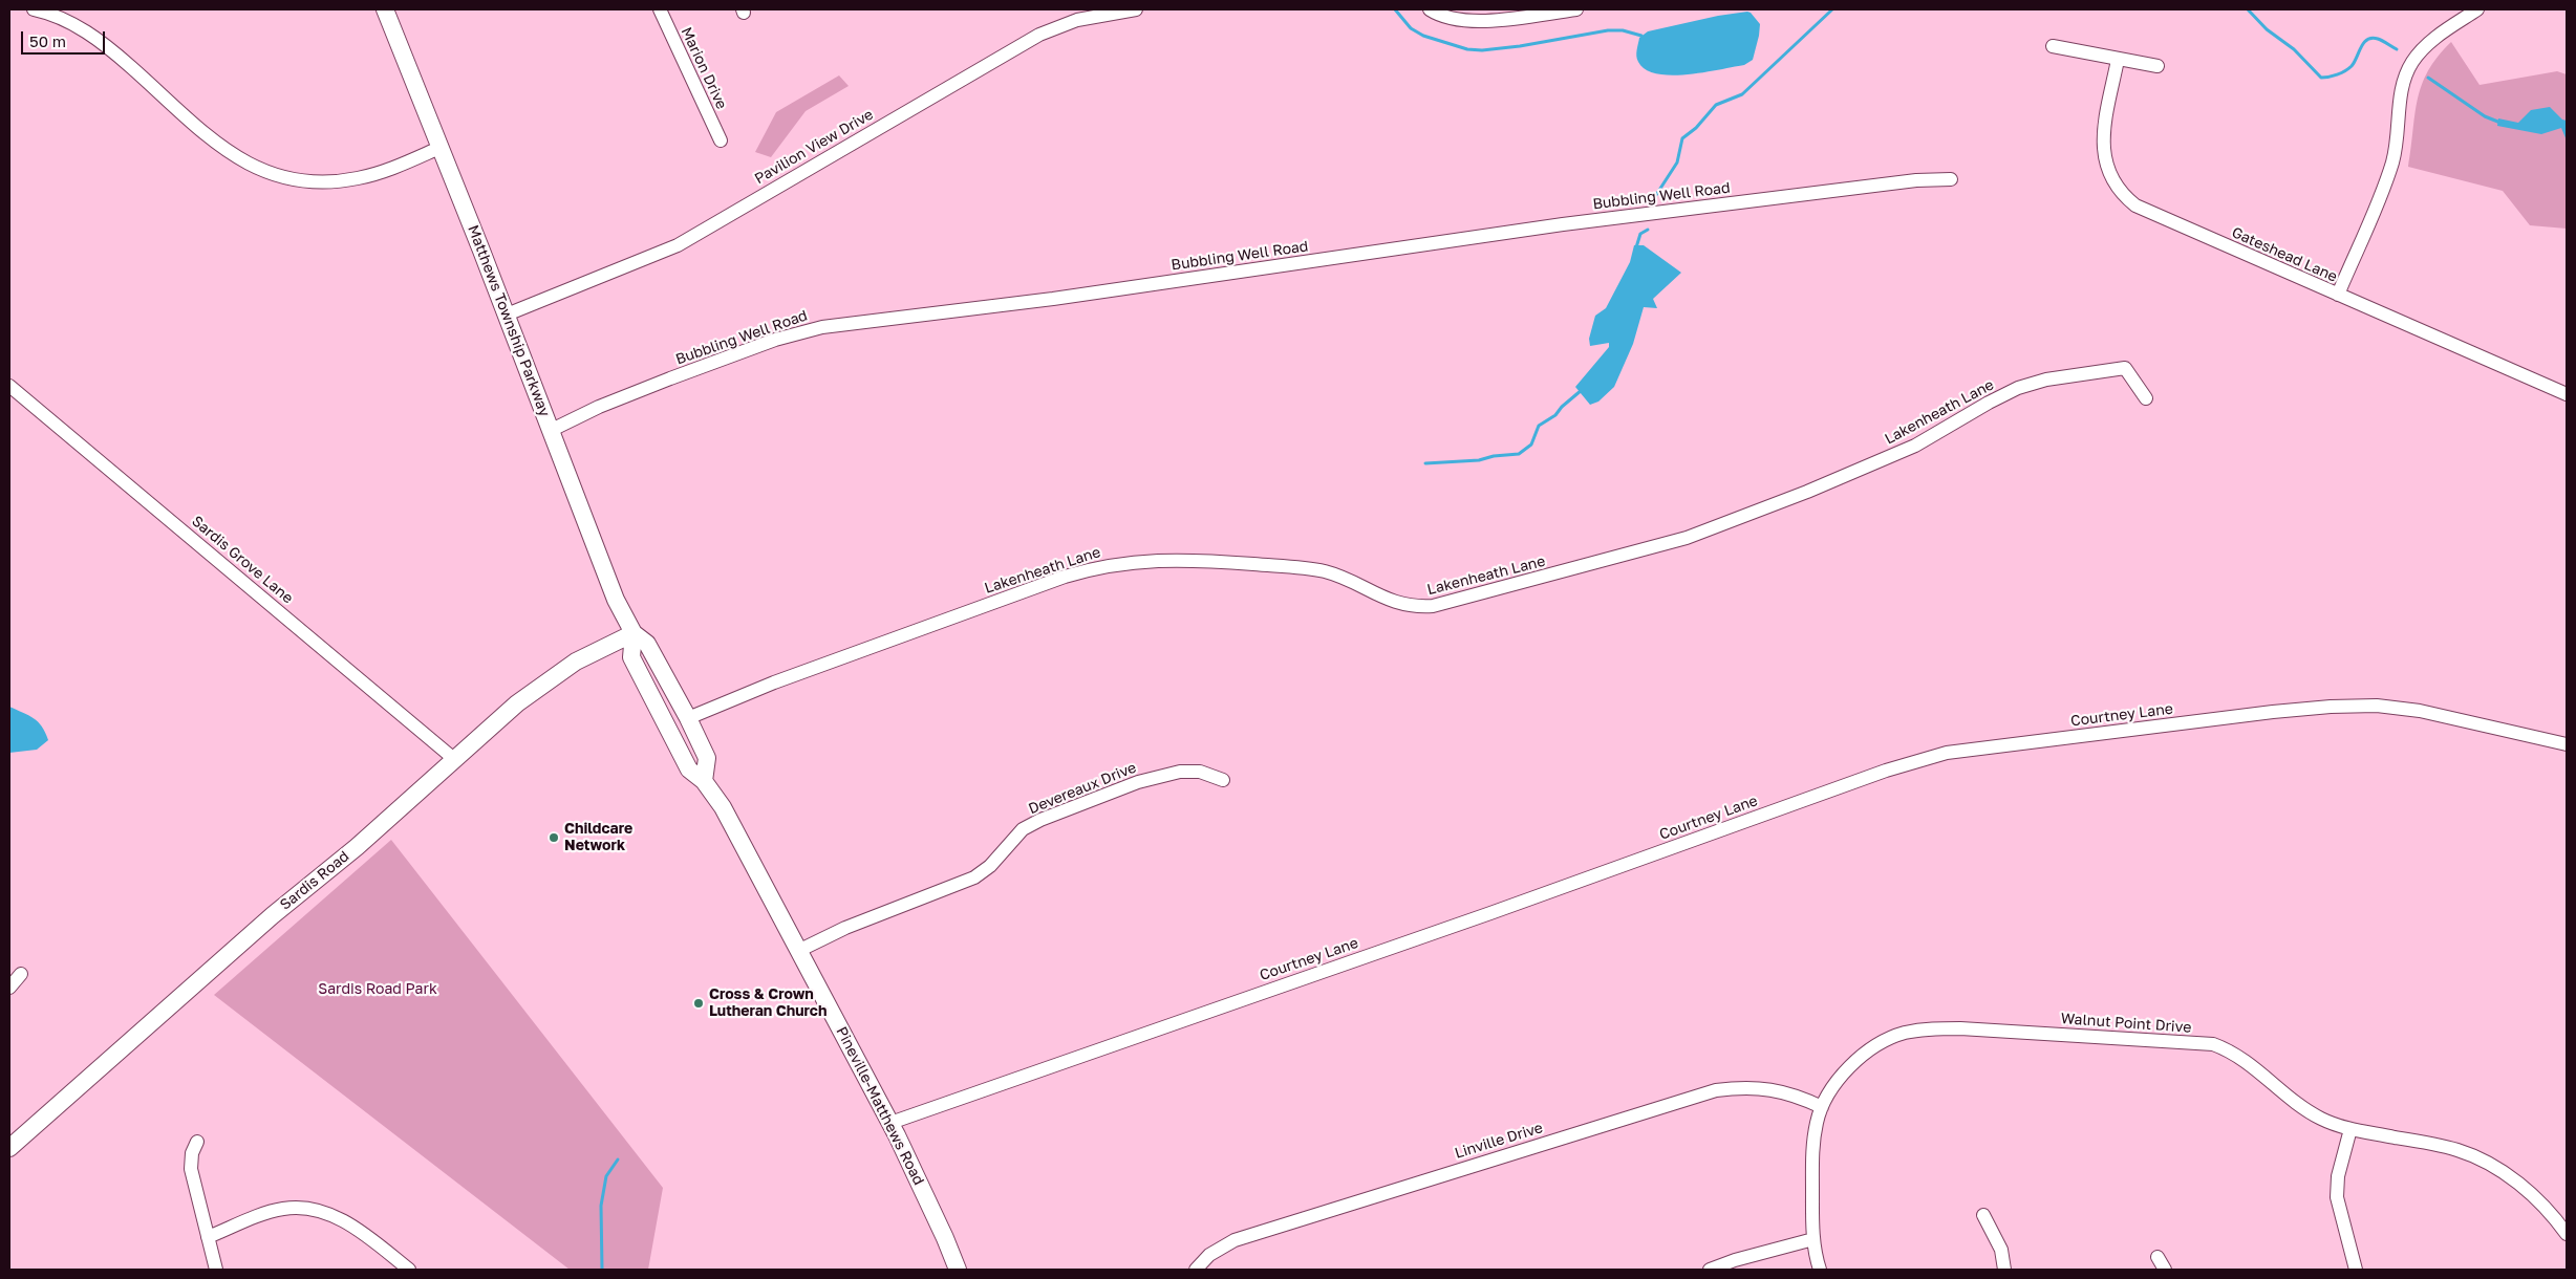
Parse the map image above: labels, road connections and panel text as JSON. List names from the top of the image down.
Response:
{
  "streets": {
    "main road": ["Matthews Township Parkway", "Sardis Road", "Pineville-Matthews Road"],
    "street": [
      "Marion Drive",
      "Pavilion View Drive",
      "Bubbling Well Road",
      "Gateshead Lane",
      "Lakenheath Lane",
      "Sardis Grove Lane",
      "Courtney Lane",
      "Devereaux Drive",
      "Walnut Point Drive",
      "Linville Drive"
    ]
  },
  "crossings": [
    ["Pavilion View Drive", "Matthews Township Parkway"],
    ["Bubbling Well Road", "Matthews Township Parkway"],
    ["Matthews Township Parkway", "Sardis Road"],
    ["Matthews Township Parkway", "Pineville-Matthews Road"],
    ["Sardis Grove Lane", "Sardis Road"],
    ["Courtney Lane", "Pineville-Matthews Road"],
    ["Devereaux Drive", "Pineville-Matthews Road"],
    ["Sardis Road", "Pineville-Matthews Road"],
    ["Walnut Point Drive", "Linville Drive"]
  ],
  "parks": ["Sardis Road Park"],
  "places": ["Childcare Network", "Cross & Crown Lutheran Church"],
  "scale_bar": "50 m"
}
